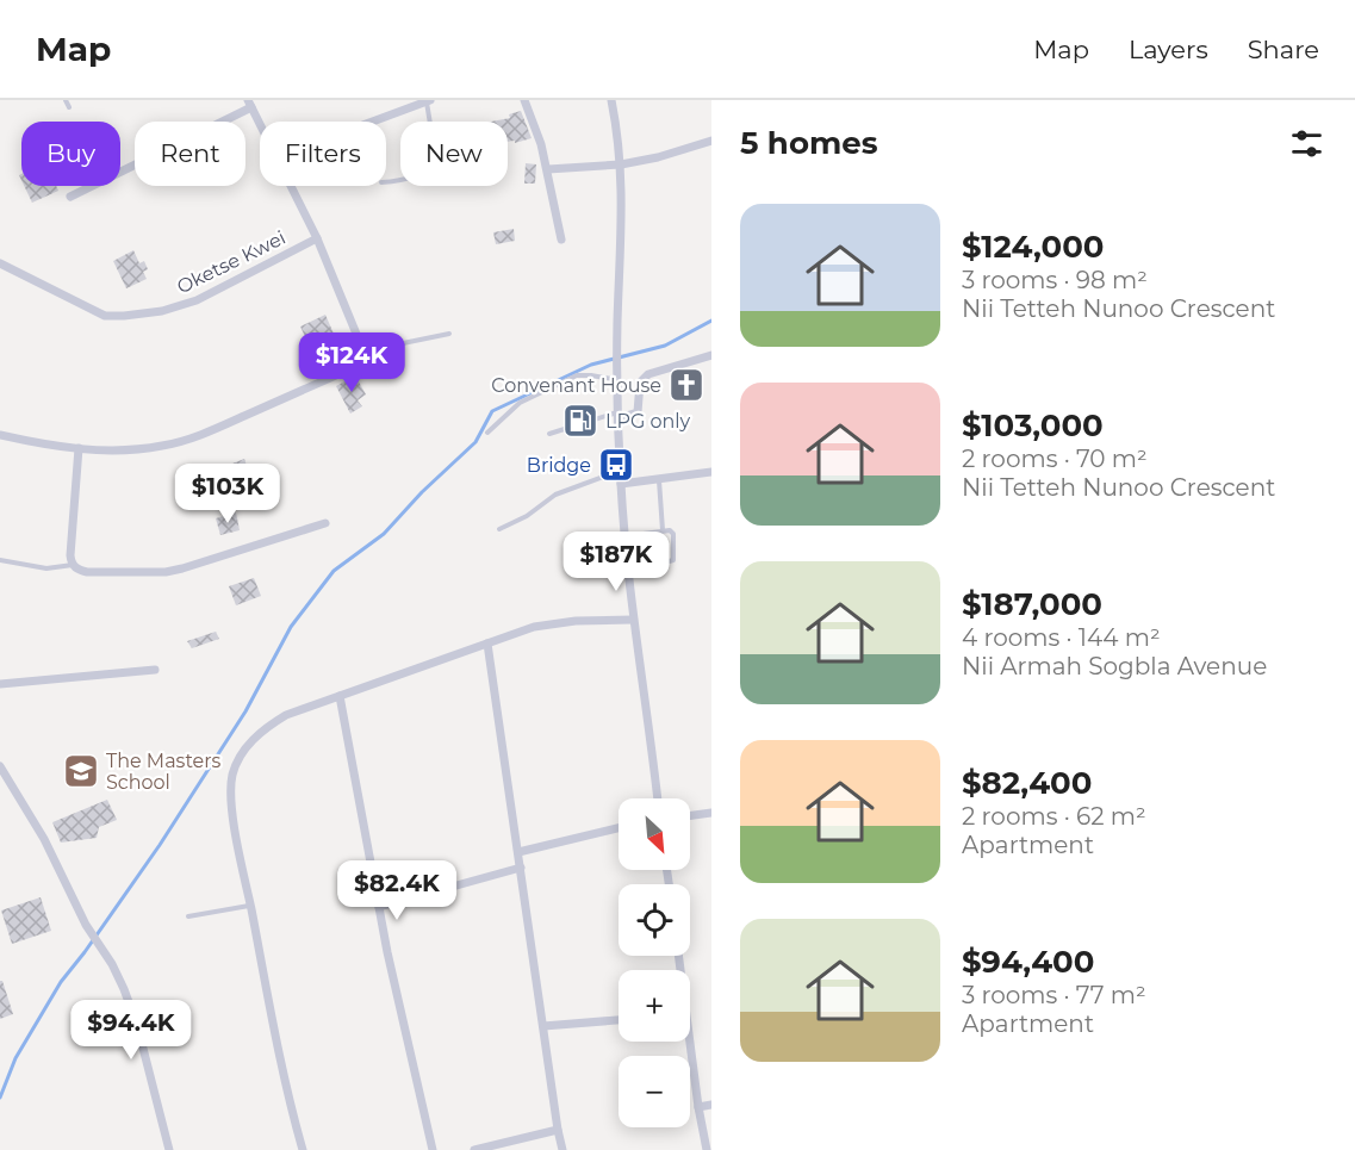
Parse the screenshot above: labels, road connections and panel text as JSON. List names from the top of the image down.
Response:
{
  "streets": {
    "street": ["Oketse Kwei"]
  },
  "places": {
    "church": ["Convenant House"],
    "fuel station": ["LPG only"],
    "bus stop": ["Bridge"],
    "school or university": ["The Masters School"]
  },
  "north": "bottom right",
  "page": {
    "header": "Map",
    "nav": ["Map", "Layers", "Share"],
    "heading": "5 homes",
    "chip": [
      "Buy",
      "Rent",
      "Filters",
      "New"
    ],
    "list": [
      {
        "name": "$124,000",
        "note": "3 rooms · 98 m² · Nii Tetteh Nunoo Crescent"
      },
      {
        "name": "$103,000",
        "note": "2 rooms · 70 m² · Nii Tetteh Nunoo Crescent"
      },
      {
        "name": "$187,000",
        "note": "4 rooms · 144 m² · Nii Armah Sogbla Avenue"
      },
      {
        "name": "$82,400",
        "note": "2 rooms · 62 m² · Apartment"
      },
      {
        "name": "$94,400",
        "note": "3 rooms · 77 m² · Apartment"
      }
    ],
    "price": [
      "$124K",
      "$103K",
      "$187K",
      "$82.4K",
      "$94.4K"
    ],
    "map_buttons": ["+", "−"]
  }
}
